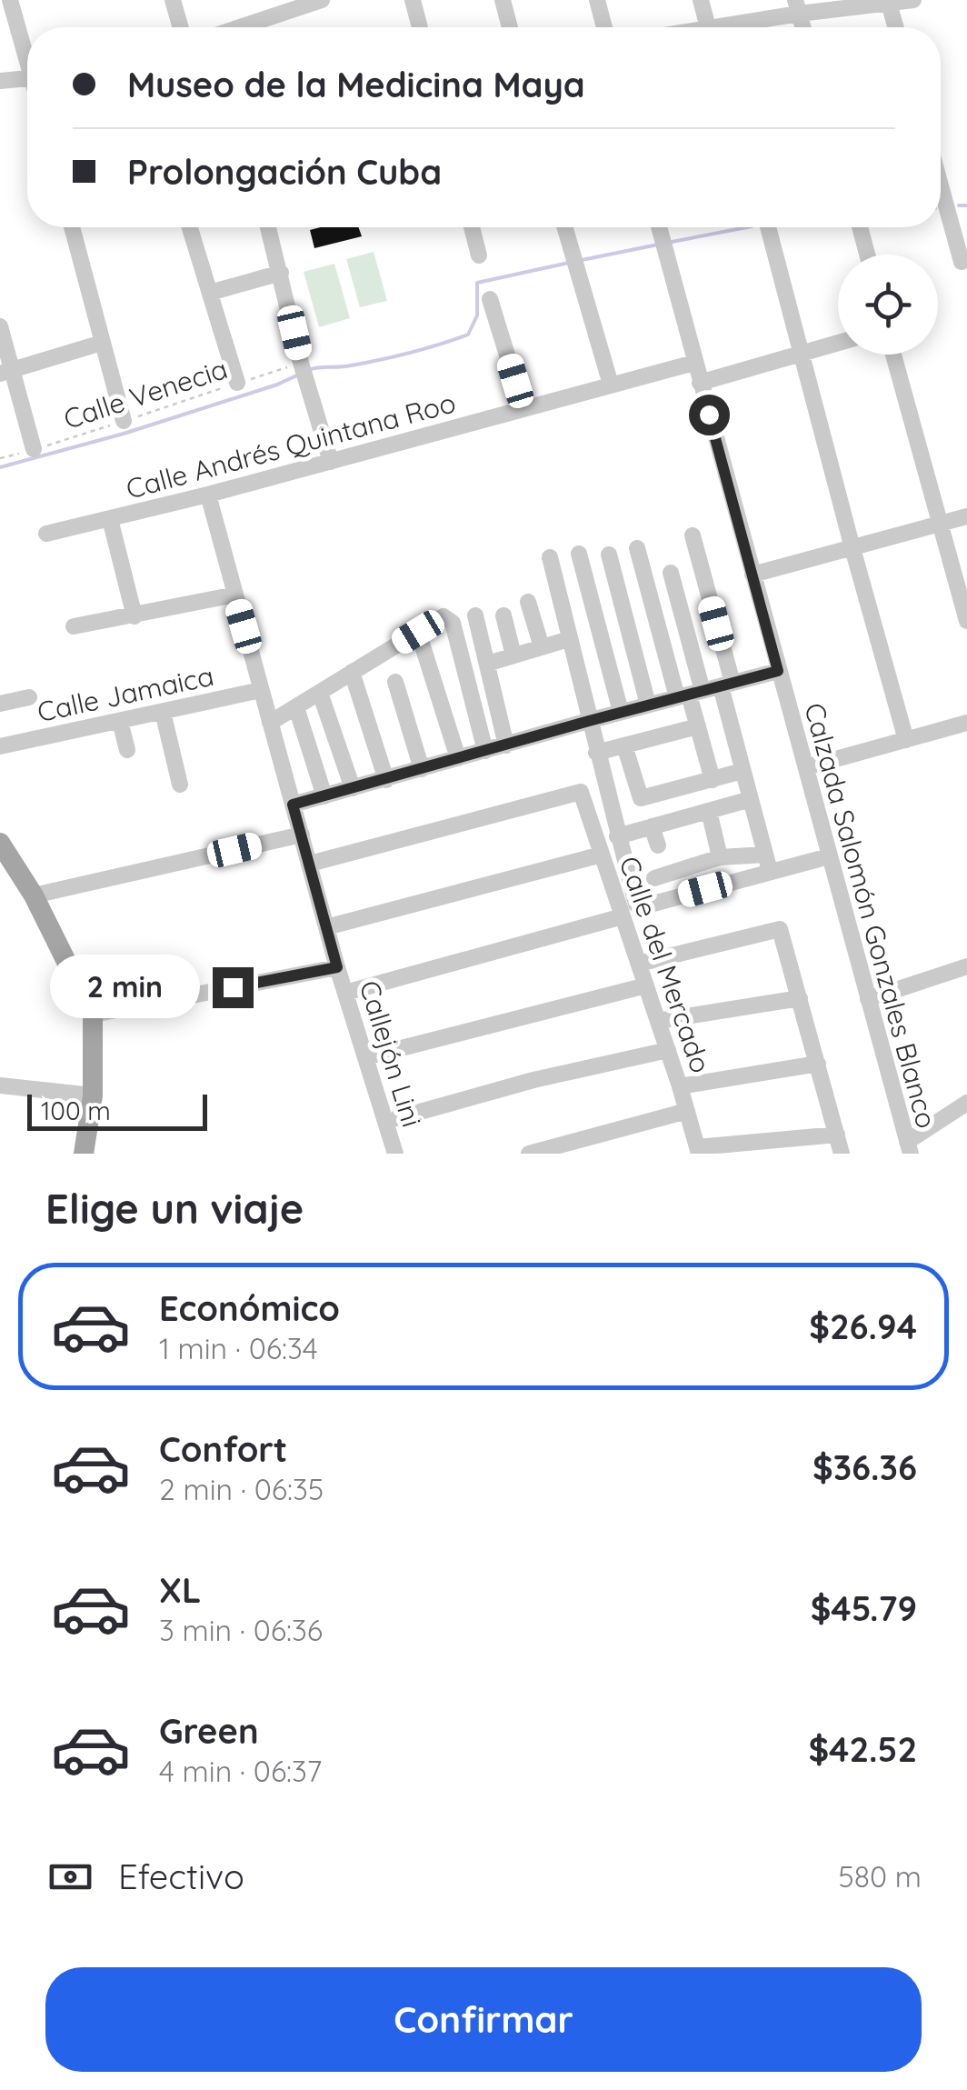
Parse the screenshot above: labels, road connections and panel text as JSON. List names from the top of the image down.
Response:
{
  "streets": {
    "street": [
      "Calle Andrés Quintana Roo",
      "Calle Jamaica",
      "Calzada Salomón Gonzales Blanco",
      "Calle del Mercado",
      "Callejón Lini"
    ],
    "path": ["Calle Venecia"]
  },
  "crossings": [
    ["Calle Andrés Quintana Roo", "Calzada Salomón Gonzales Blanco"],
    ["Calle Andrés Quintana Roo", "Callejón Lini"],
    ["Calle Jamaica", "Callejón Lini"],
    ["Calle del Mercado", "Callejón Lini"]
  ],
  "scale_bar": "100 m",
  "page": {
    "banner": ["Museo de la Medicina Maya", "Prolongación Cuba"],
    "bubble": "2 min",
    "scale": "100 m",
    "heading": "Elige un viaje",
    "list": [
      {
        "name": "Económico",
        "note": "1 min · 06:34",
        "value": "$26.94"
      },
      {
        "name": "Confort",
        "note": "2 min · 06:35",
        "value": "$36.36"
      },
      {
        "name": "XL",
        "note": "3 min · 06:36",
        "value": "$45.79"
      },
      {
        "name": "Green",
        "note": "4 min · 06:37",
        "value": "$42.52"
      }
    ],
    "pay": ["Efectivo", "580 m"],
    "buttons": "Confirmar"
  }
}
